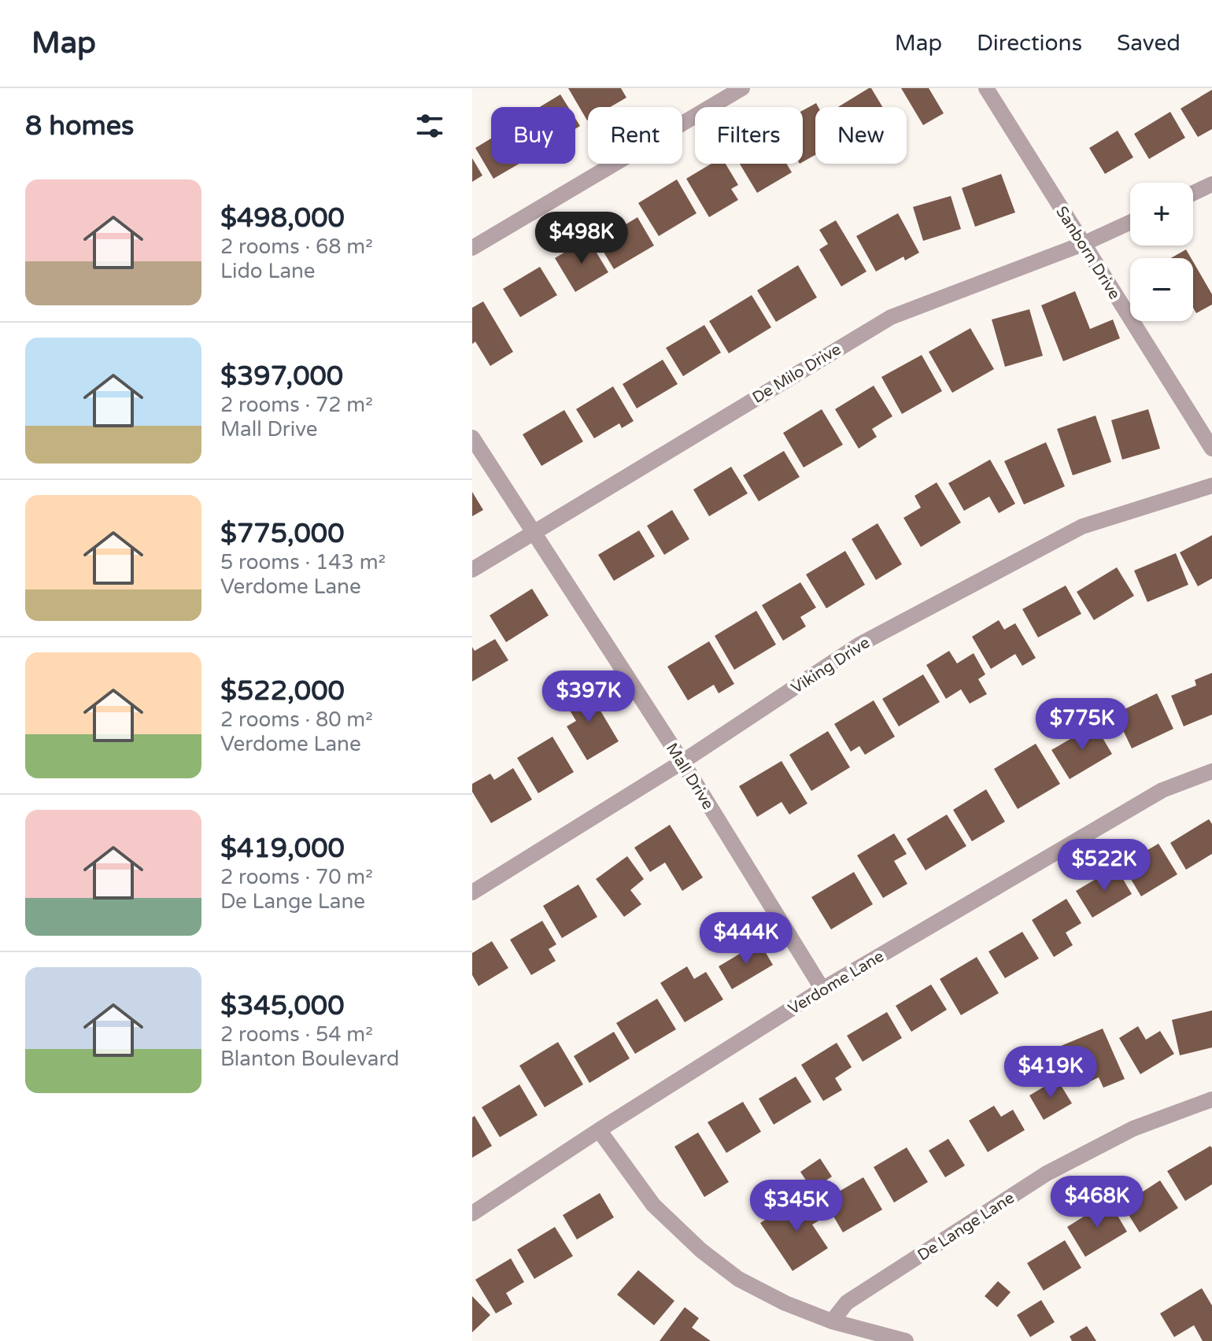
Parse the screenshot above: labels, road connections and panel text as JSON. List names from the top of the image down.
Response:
{
  "streets": {
    "street": [
      "Sanborn Drive",
      "De Milo Drive",
      "Viking Drive",
      "Mall Drive",
      "Verdome Lane",
      "De Lange Lane"
    ]
  },
  "crossings": [
    ["Sanborn Drive", "De Milo Drive"],
    ["De Milo Drive", "Mall Drive"],
    ["Viking Drive", "Mall Drive"],
    ["Mall Drive", "Verdome Lane"]
  ],
  "page": {
    "header": "Map",
    "nav": ["Map", "Directions", "Saved"],
    "heading": "8 homes",
    "chip": [
      "Buy",
      "Rent",
      "Filters",
      "New"
    ],
    "list": [
      {
        "name": "$498,000",
        "note": "2 rooms · 68 m² · Lido Lane"
      },
      {
        "name": "$397,000",
        "note": "2 rooms · 72 m² · Mall Drive"
      },
      {
        "name": "$775,000",
        "note": "5 rooms · 143 m² · Verdome Lane"
      },
      {
        "name": "$522,000",
        "note": "2 rooms · 80 m² · Verdome Lane"
      },
      {
        "name": "$419,000",
        "note": "2 rooms · 70 m² · De Lange Lane"
      },
      {
        "name": "$345,000",
        "note": "2 rooms · 54 m² · Blanton Boulevard"
      }
    ],
    "map_buttons": ["+", "−"],
    "price": [
      "$498K",
      "$397K",
      "$775K",
      "$522K",
      "$444K",
      "$419K",
      "$468K",
      "$345K"
    ]
  }
}
